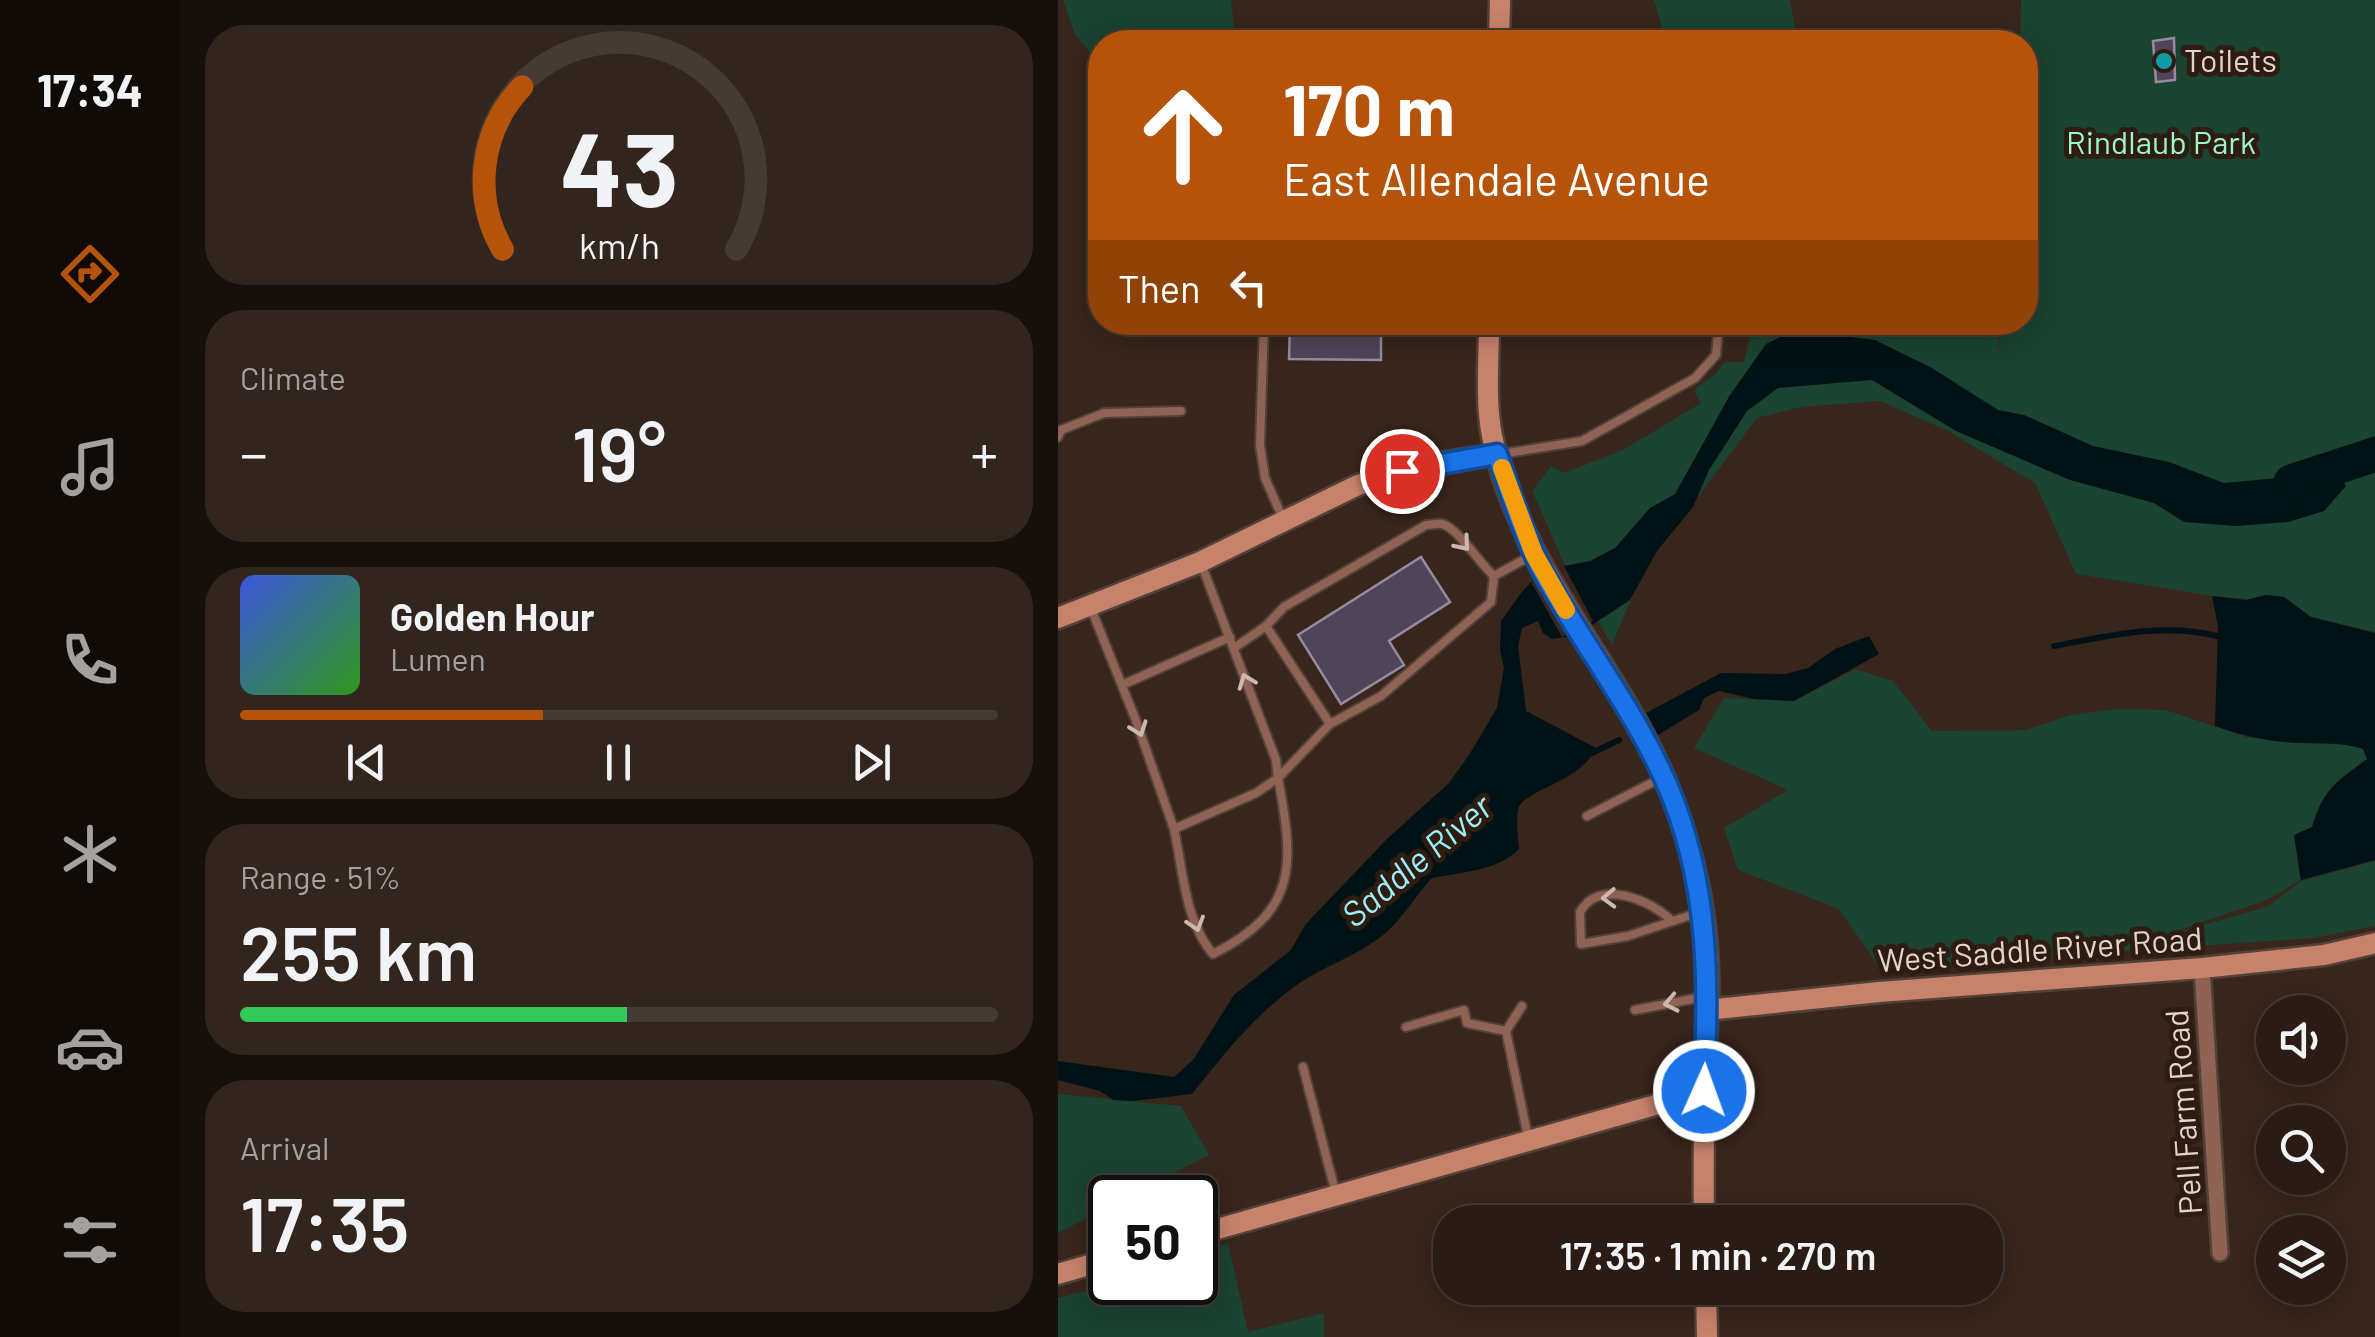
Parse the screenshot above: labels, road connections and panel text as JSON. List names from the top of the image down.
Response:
{
  "streets": {
    "main road": ["West Saddle River Road"],
    "street": ["Pell Farm Road"]
  },
  "crossings": [
    ["West Saddle River Road", "Pell Farm Road"]
  ],
  "water": ["Saddle River"],
  "parks": ["Rindlaub Park"],
  "places": ["Toilets"],
  "page": {
    "tabs": "17:34",
    "turn": ["170 m", "East Allendale Avenue"],
    "then": "Then",
    "tile": [
      "Climate",
      ["Range · 51%", "255 km"],
      ["Arrival", "17:35"]
    ],
    "heat": ["−", "19°", "+"],
    "song": ["Golden Hour", "Lumen"],
    "limit": "50",
    "trip": "17:35 · 1 min · 270 m",
    "gauge": ["43", "km/h"]
  }
}
